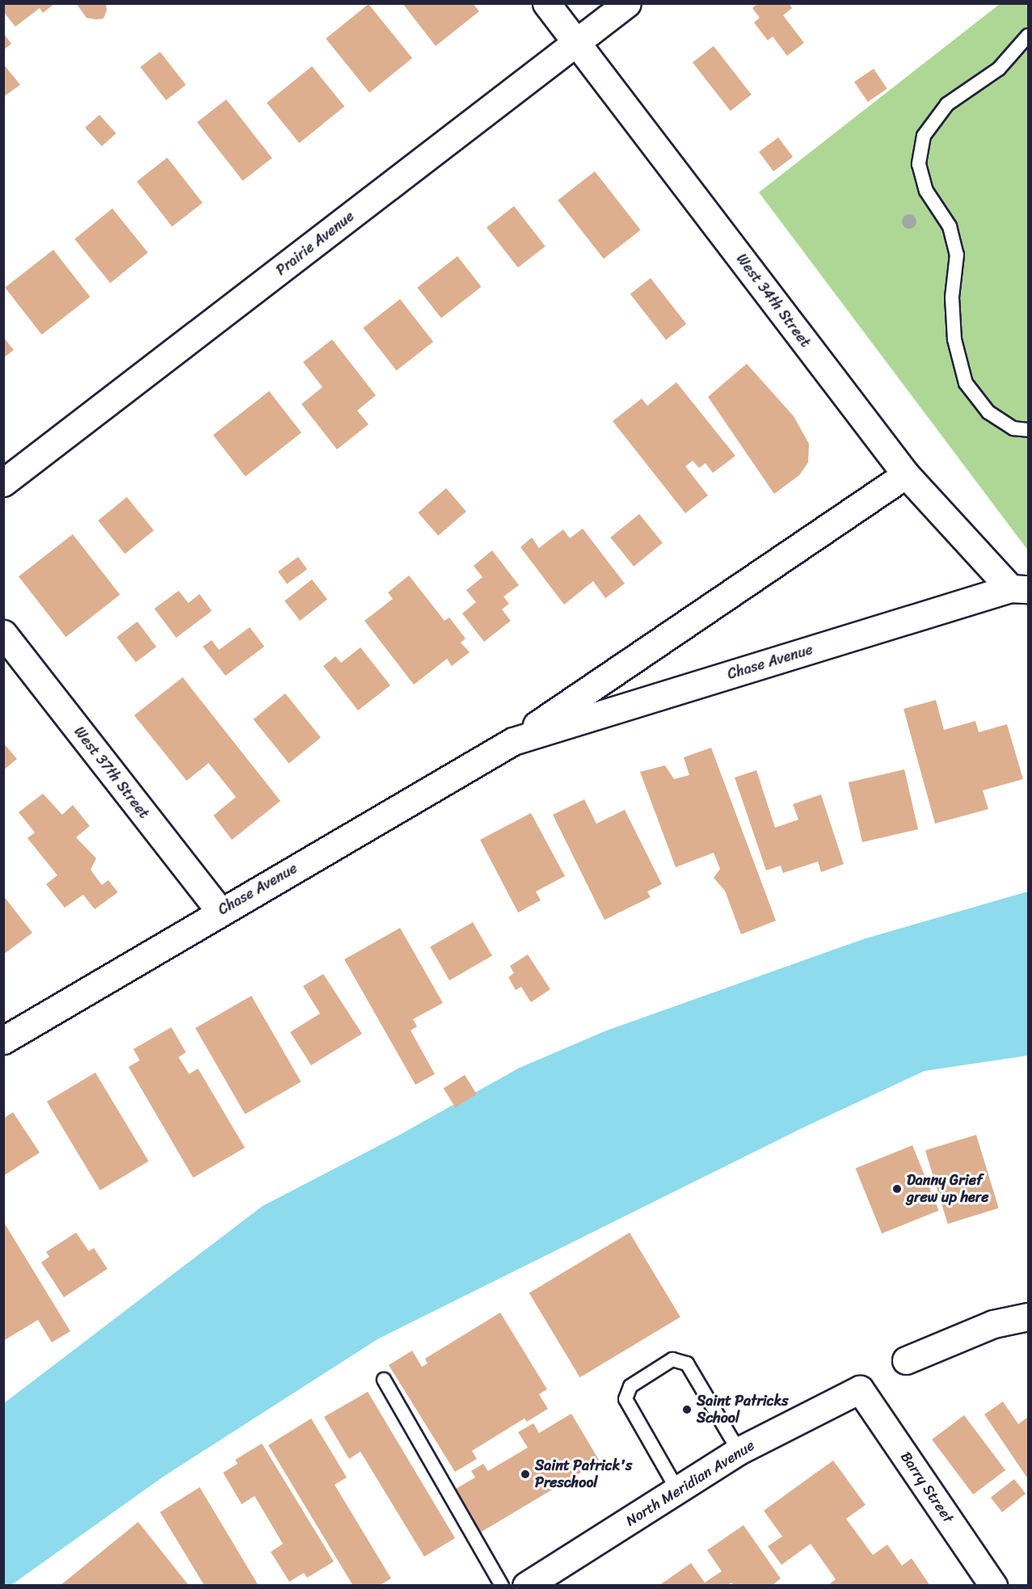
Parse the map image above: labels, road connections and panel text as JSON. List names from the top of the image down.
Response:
{
  "streets": {
    "street": [
      "Prairie Avenue",
      "West 34th Street",
      "Chase Avenue",
      "West 37th Street",
      "North Meridian Avenue",
      "Barry Street"
    ]
  },
  "crossings": [
    ["Prairie Avenue", "West 34th Street"],
    ["West 34th Street", "Chase Avenue"],
    ["Chase Avenue", "West 37th Street"],
    ["North Meridian Avenue", "Barry Street"]
  ],
  "places": ["Danny Grief grew up here", "Saint Patricks School", "Saint Patrick's Preschool"]
}
